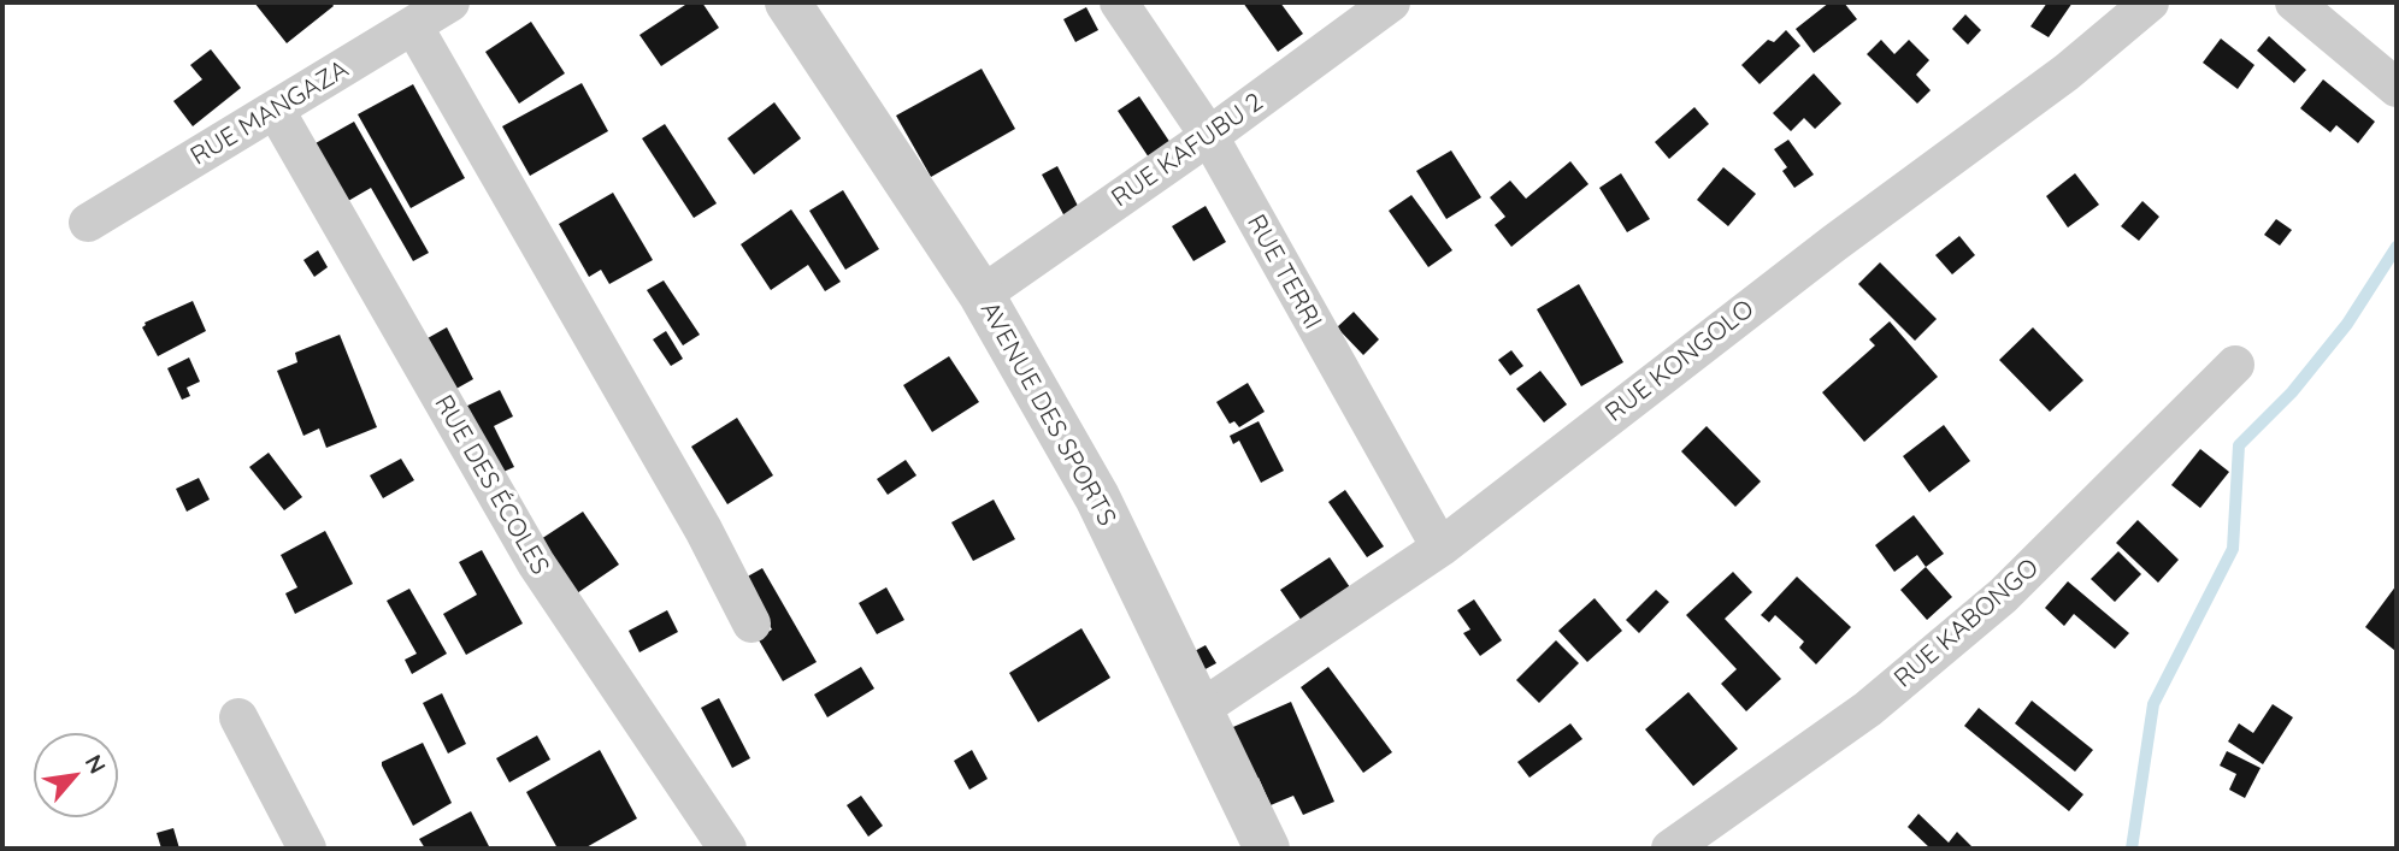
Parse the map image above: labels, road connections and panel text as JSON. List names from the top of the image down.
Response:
{
  "streets": {
    "street": [
      "RUE MANGAZA",
      "RUE KAFUBU 2",
      "RUE TERRI",
      "RUE KONGOLO",
      "AVENUE DES SPORTS",
      "RUE DES ÉCOLES",
      "RUE KABONGO"
    ]
  },
  "crossings": [
    ["RUE MANGAZA", "RUE DES ÉCOLES"],
    ["RUE KAFUBU 2", "RUE TERRI"],
    ["RUE KAFUBU 2", "AVENUE DES SPORTS"],
    ["RUE TERRI", "RUE KONGOLO"],
    ["RUE KONGOLO", "AVENUE DES SPORTS"]
  ],
  "north": "top right"
}
